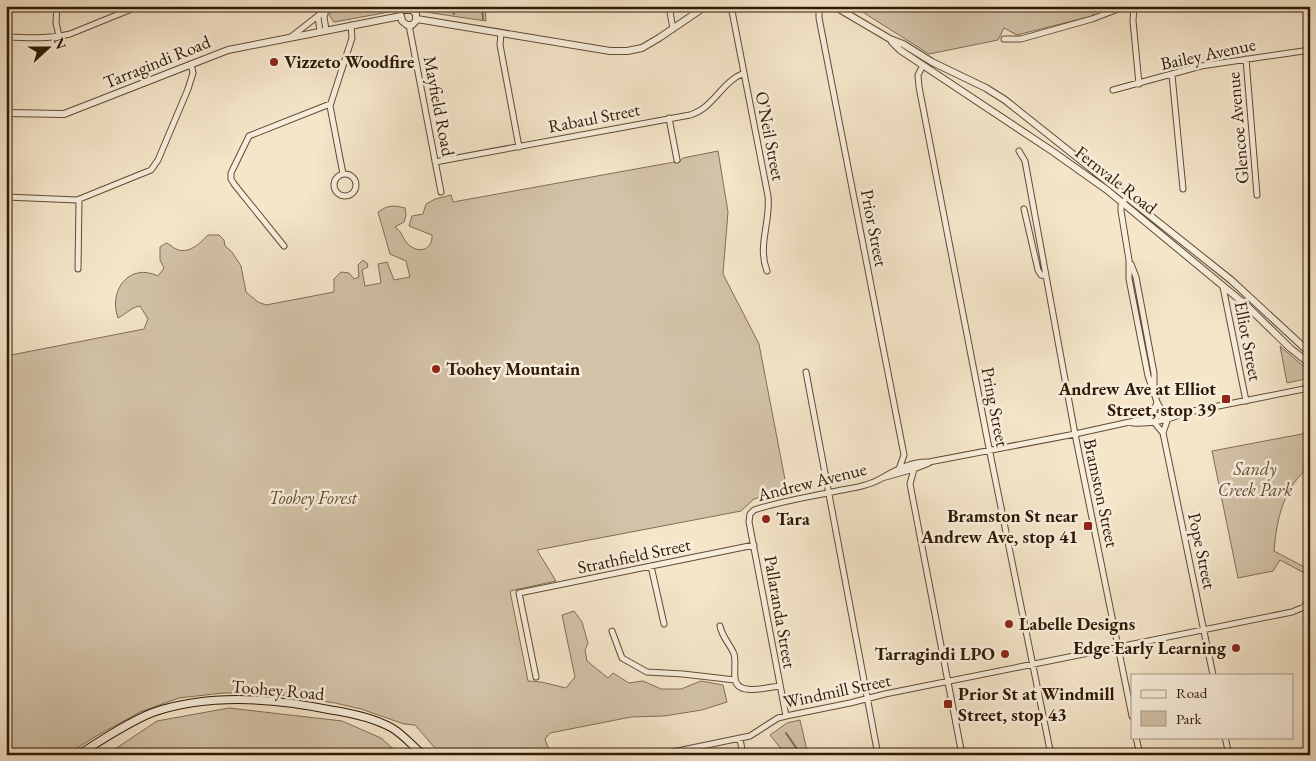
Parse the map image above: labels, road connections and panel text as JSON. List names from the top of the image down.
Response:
{
  "streets": {
    "main road": ["Toohey Road"],
    "street": [
      "Bailey Avenue",
      "Tarragindi Road",
      "Mayfield Road",
      "Rabaul Street",
      "Glencoe Avenue",
      "O'Neil Street",
      "Fernvale Road",
      "Prior Street",
      "Elliot Street",
      "Pring Street",
      "Andrew Avenue",
      "Bramston Street",
      "Pope Street",
      "Strathfield Street",
      "Pallaranda Street",
      "Windmill Street"
    ]
  },
  "crossings": [
    ["Bailey Avenue", "Glencoe Avenue"],
    ["Tarragindi Road", "Mayfield Road"],
    ["Mayfield Road", "Rabaul Street"],
    ["Rabaul Street", "O'Neil Street"],
    ["Fernvale Road", "Elliot Street"],
    ["Fernvale Road", "Pring Street"],
    ["Elliot Street", "Andrew Avenue"],
    ["Pring Street", "Andrew Avenue"],
    ["Pring Street", "Windmill Street"],
    ["Andrew Avenue", "Bramston Street"],
    ["Andrew Avenue", "Pope Street"],
    ["Andrew Avenue", "Pallaranda Street"],
    ["Bramston Street", "Windmill Street"],
    ["Pope Street", "Windmill Street"],
    ["Strathfield Street", "Pallaranda Street"],
    ["Pallaranda Street", "Windmill Street"]
  ],
  "parks": ["Sandy Creek Park", "Toohey Forest"],
  "places": {
    "other": [
      "Vizzeto Woodfire",
      "Toohey Mountain",
      "Tara",
      "Labelle Designs",
      "Edge Early Learning",
      "Tarragindi LPO"
    ],
    "transit": ["Andrew Ave at Elliot Street, stop 39", "Bramston St near Andrew Ave, stop 41", "Prior St at Windmill Street, stop 43"]
  },
  "legend": ["Road", "Park"],
  "north": "right"
}
